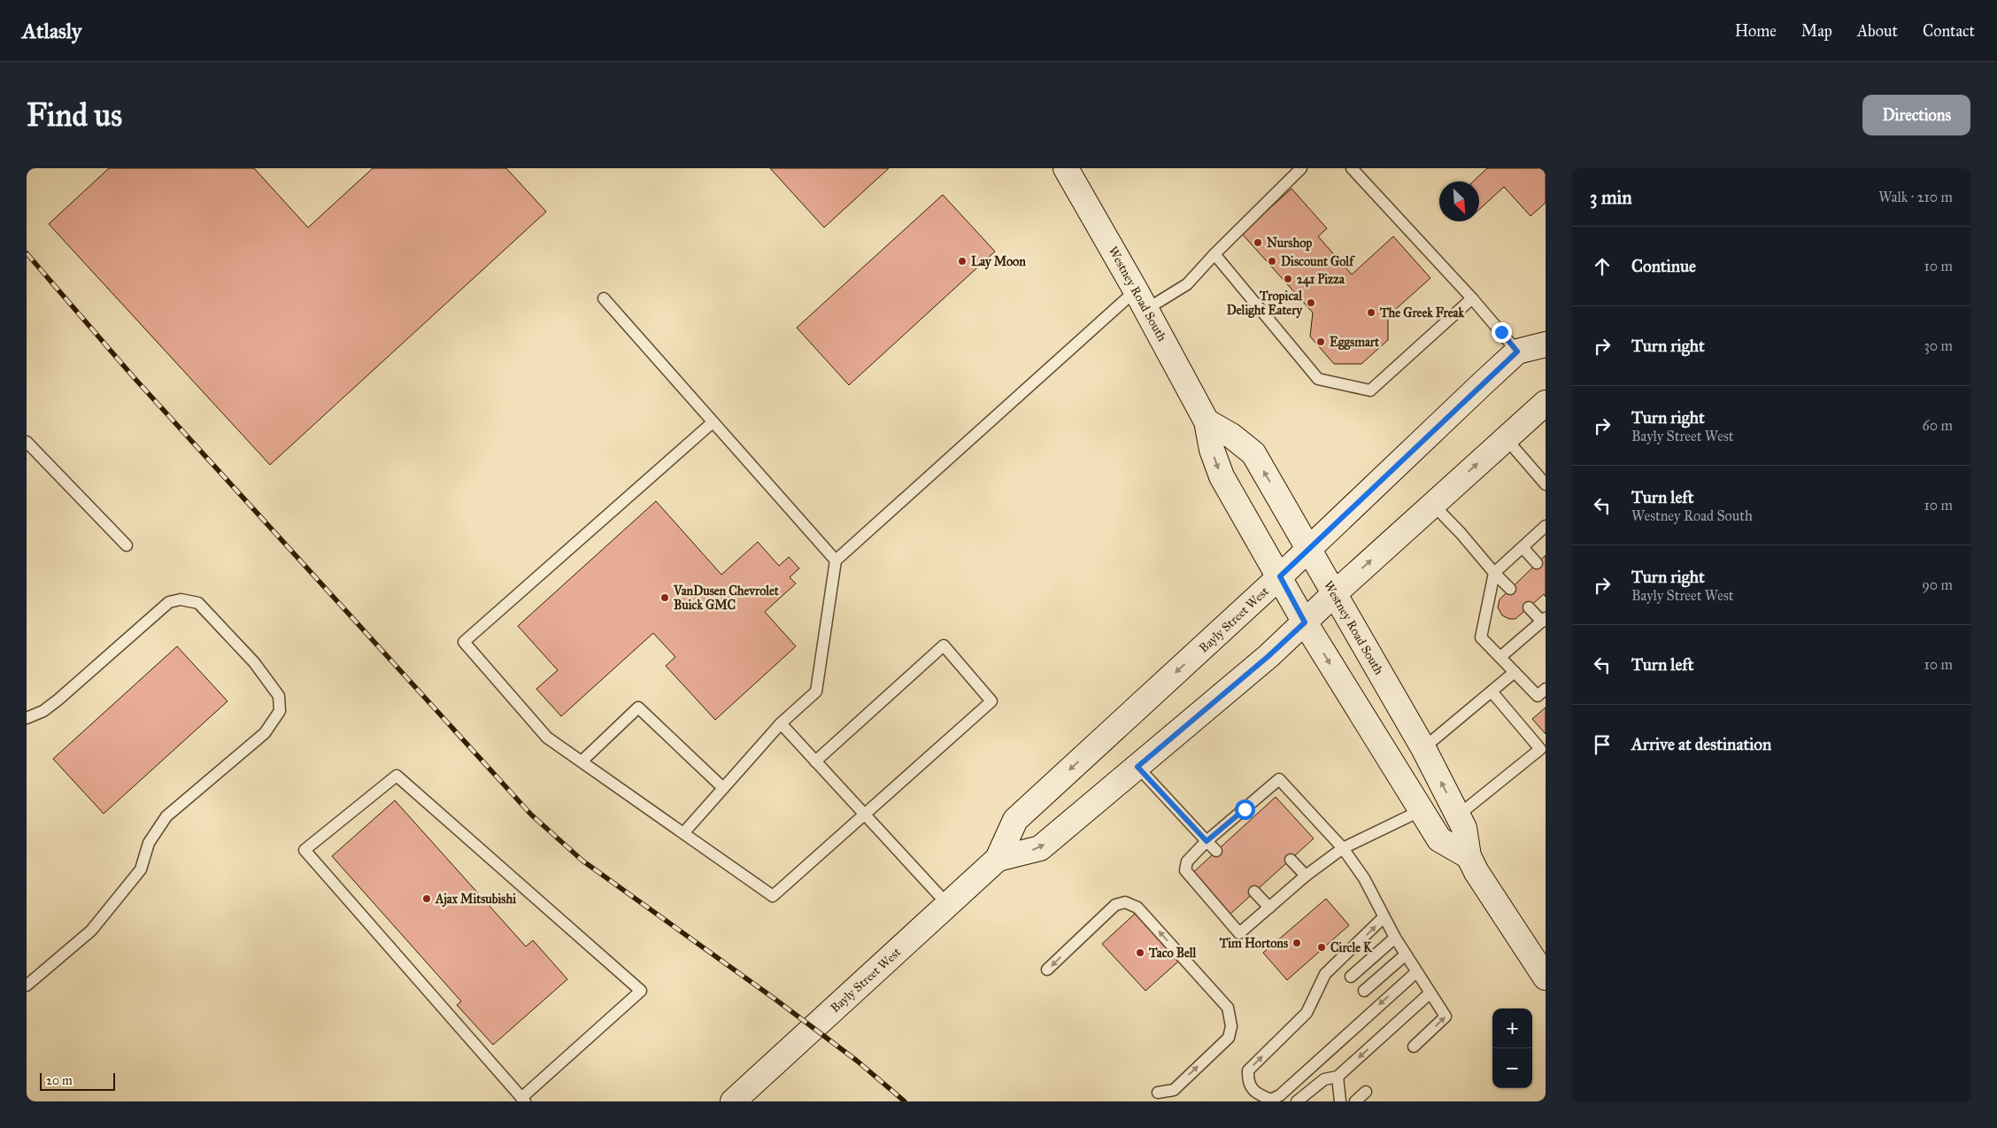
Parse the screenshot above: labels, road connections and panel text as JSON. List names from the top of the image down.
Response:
{
  "streets": {
    "main road": ["Westney Road South", "Bayly Street West"]
  },
  "crossings": [
    ["Westney Road South", "Bayly Street West"]
  ],
  "places": [
    "Nurshop",
    "Lay Moon",
    "Discount Golf",
    "241 Pizza",
    "Tropical Delight Eatery",
    "The Greek Freak",
    "Eggsmart",
    "VanDusen Chevrolet Buick GMC",
    "Ajax Mitsubishi",
    "Tim Hortons",
    "Circle K",
    "Taco Bell"
  ],
  "scale_bar": "20 m",
  "north": "bottom right",
  "page": {
    "header": "Atlasly",
    "nav": [
      "Home",
      "Map",
      "About",
      "Contact"
    ],
    "buttons": "Directions",
    "title": "Find us",
    "heading": ["3 min", "Walk · 210 m"],
    "list": [
      ["Continue", "10 m"],
      ["Turn right", "30 m"],
      ["Turn right", "Bayly Street West", "60 m"],
      ["Turn left", "Westney Road South", "10 m"],
      ["Turn right", "Bayly Street West", "90 m"],
      ["Turn left", "10 m"],
      "Arrive at destination"
    ],
    "map_buttons": ["+", "−"],
    "scale": "20 m"
  }
}
